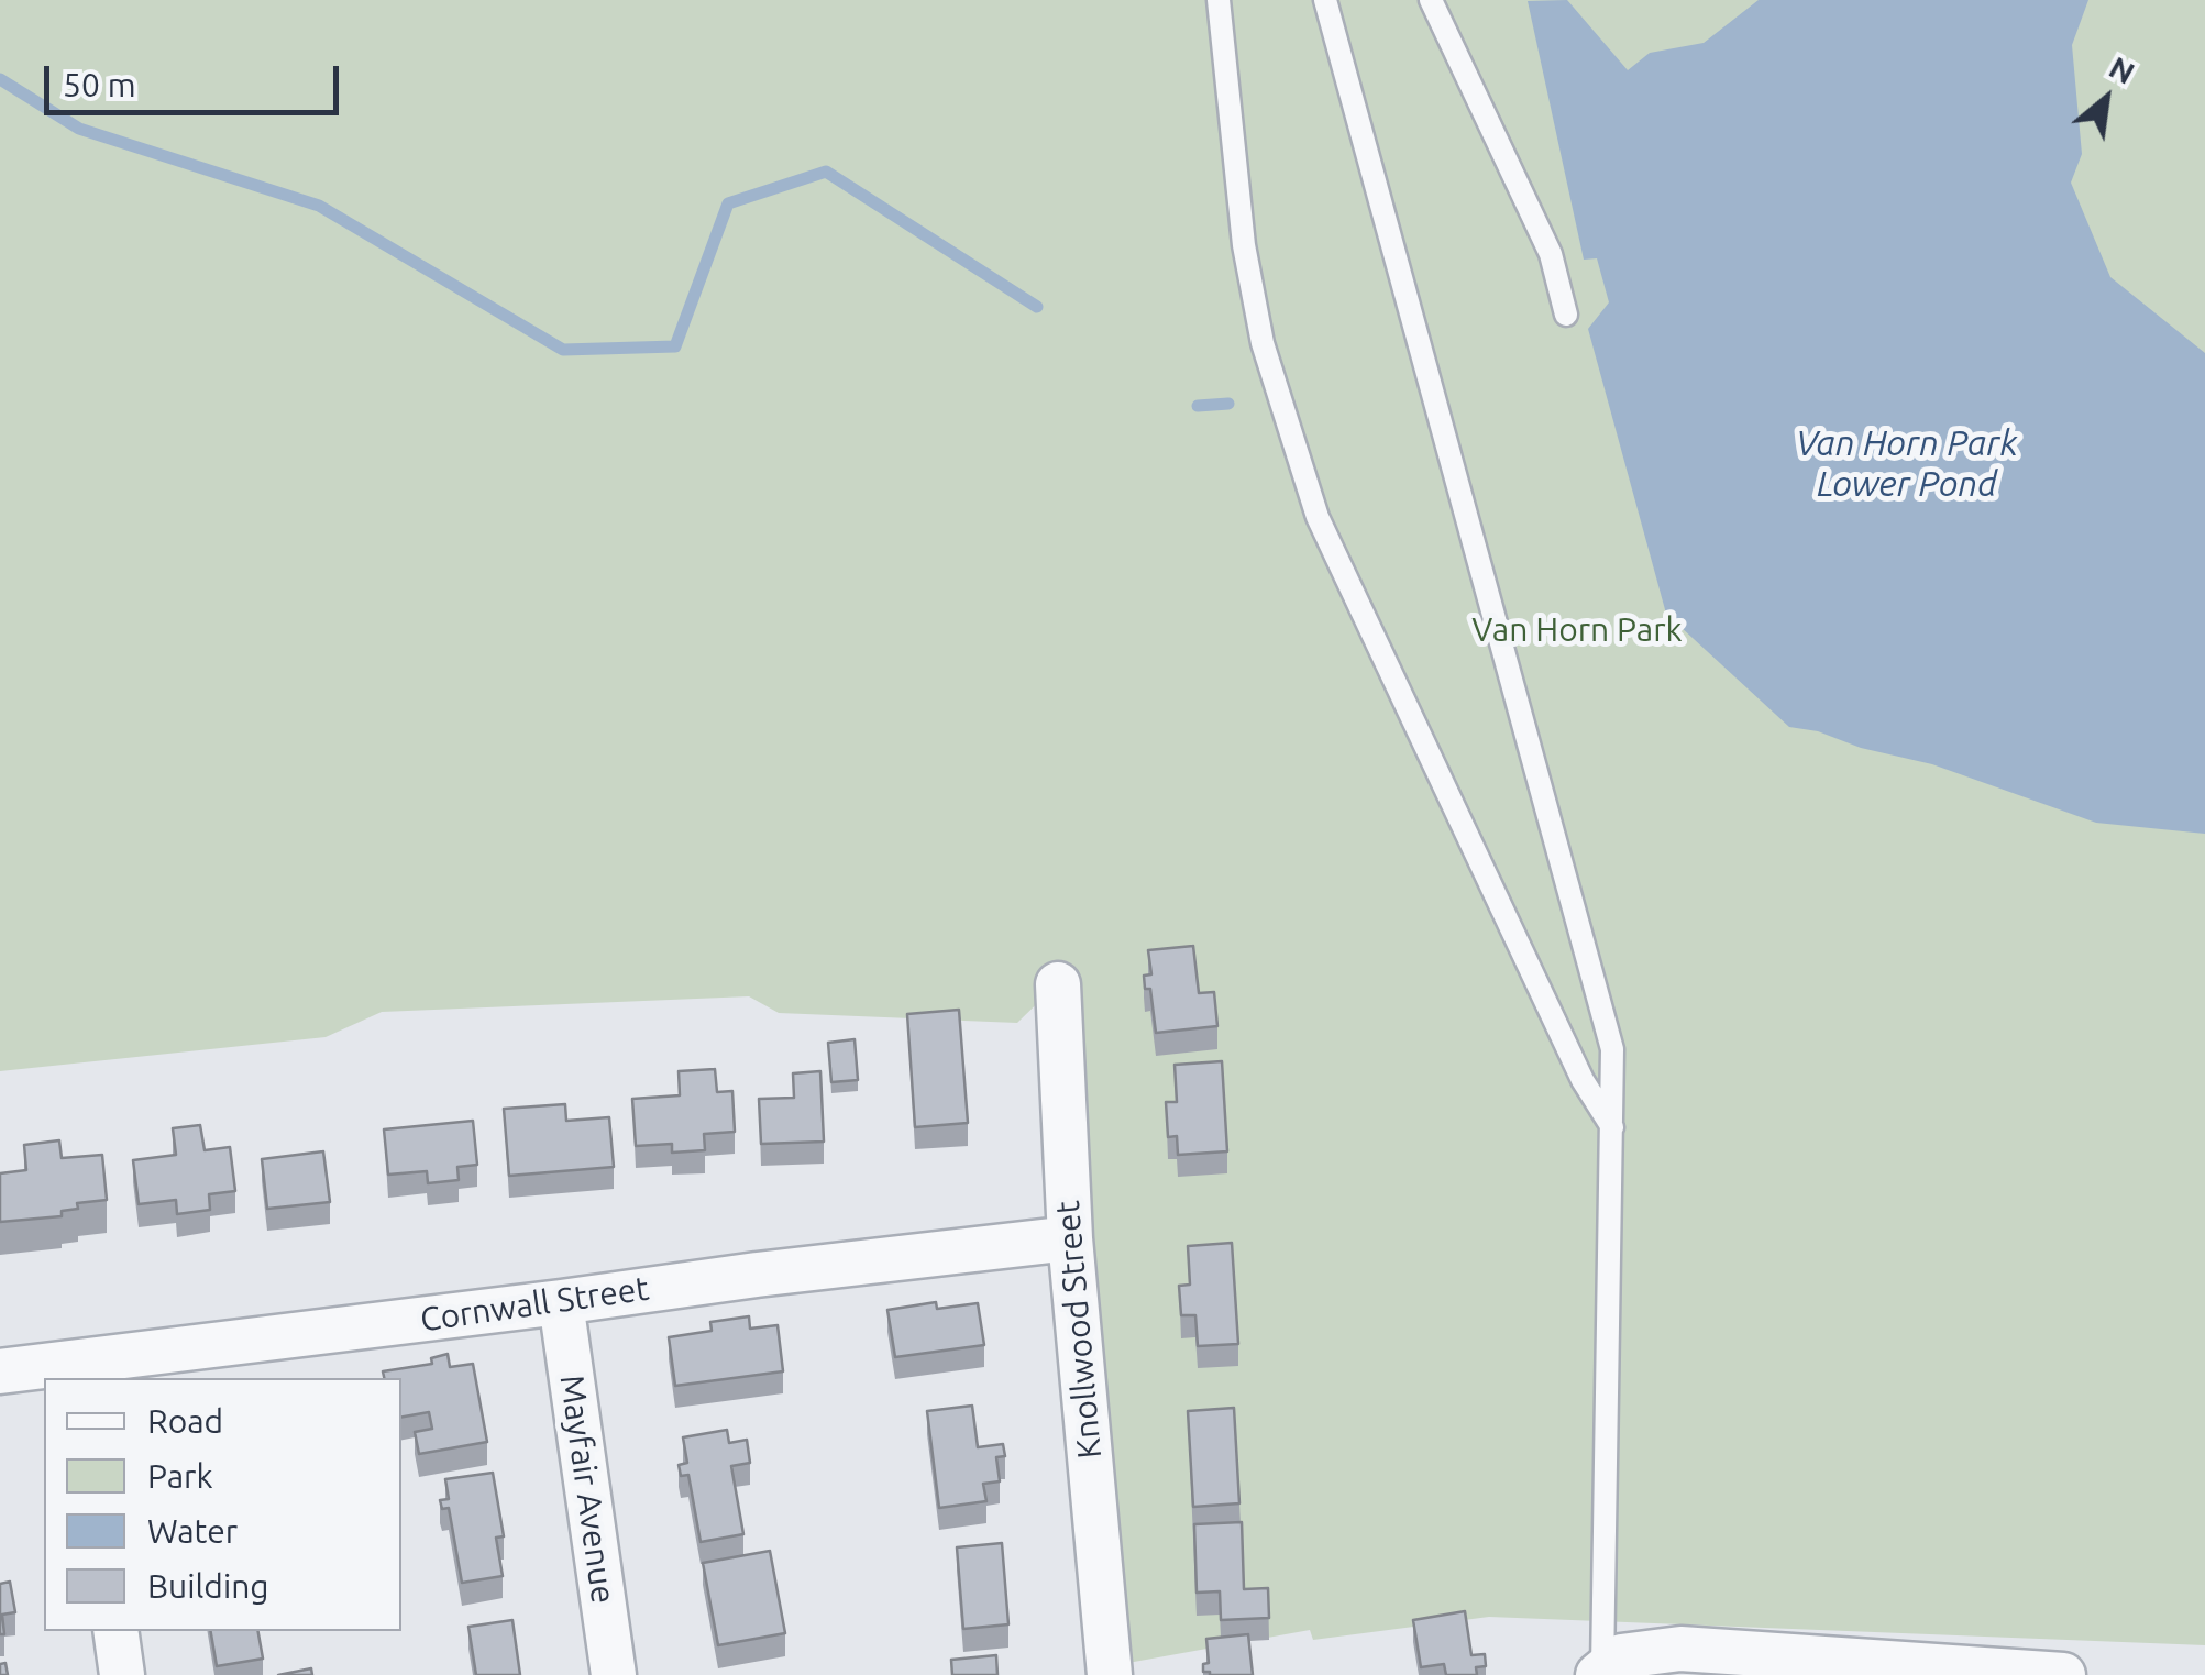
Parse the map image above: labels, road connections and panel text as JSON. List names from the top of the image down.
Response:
{
  "streets": {
    "street": ["Cornwall Street", "Knollwood Street", "Mayfair Avenue"]
  },
  "crossings": [
    ["Cornwall Street", "Knollwood Street"],
    ["Cornwall Street", "Mayfair Avenue"]
  ],
  "water": ["Van Horn Park Lower Pond"],
  "parks": ["Van Horn Park"],
  "legend": [
    "Road",
    "Park",
    "Water",
    "Building"
  ],
  "scale_bar": "50 m",
  "north": "top right"
}
